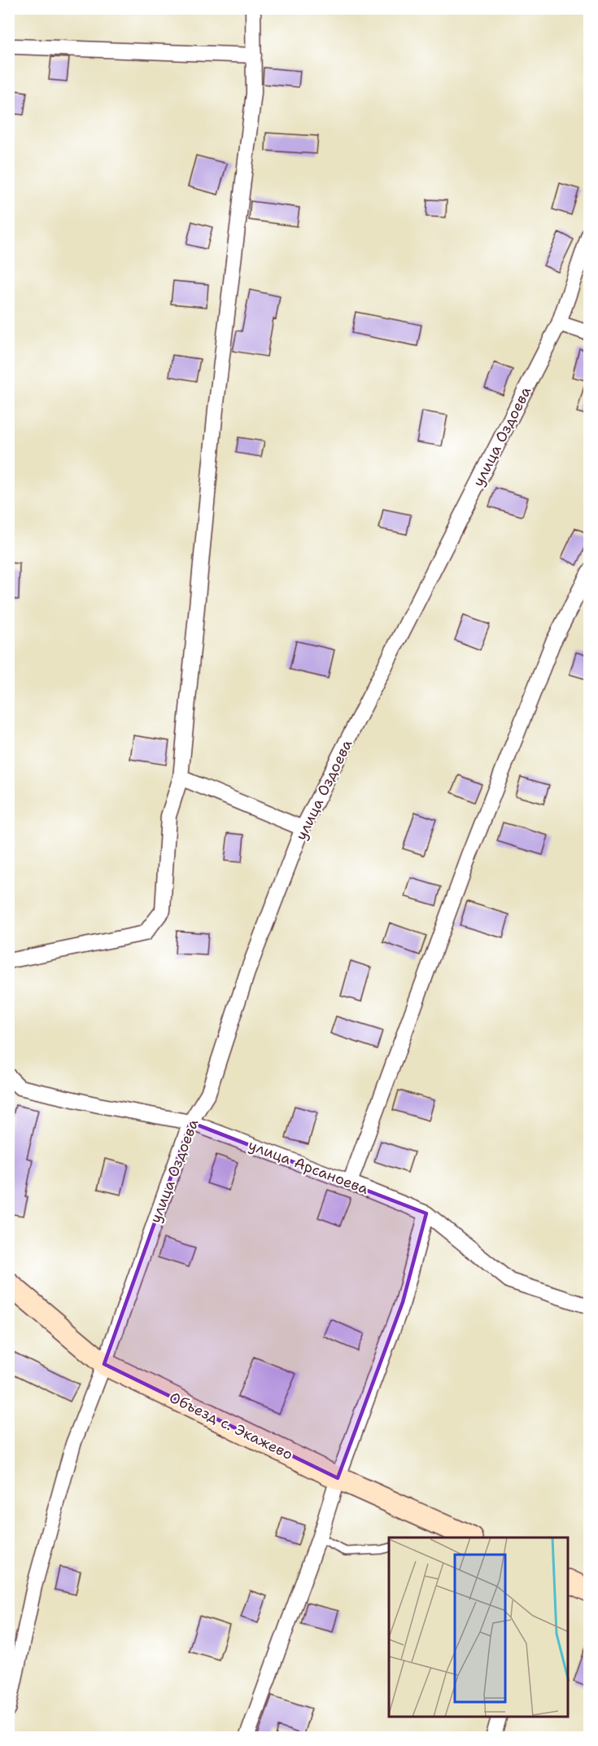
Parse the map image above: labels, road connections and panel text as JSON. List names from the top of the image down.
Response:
{
  "streets": {
    "main road": ["Объезд с. Экажево"],
    "street": ["улица Оздоева", "улица Арсаноева"]
  },
  "crossings": [
    ["улица Оздоева", "улица Арсаноева"],
    ["улица Оздоева", "Объезд с. Экажево"]
  ]
}
